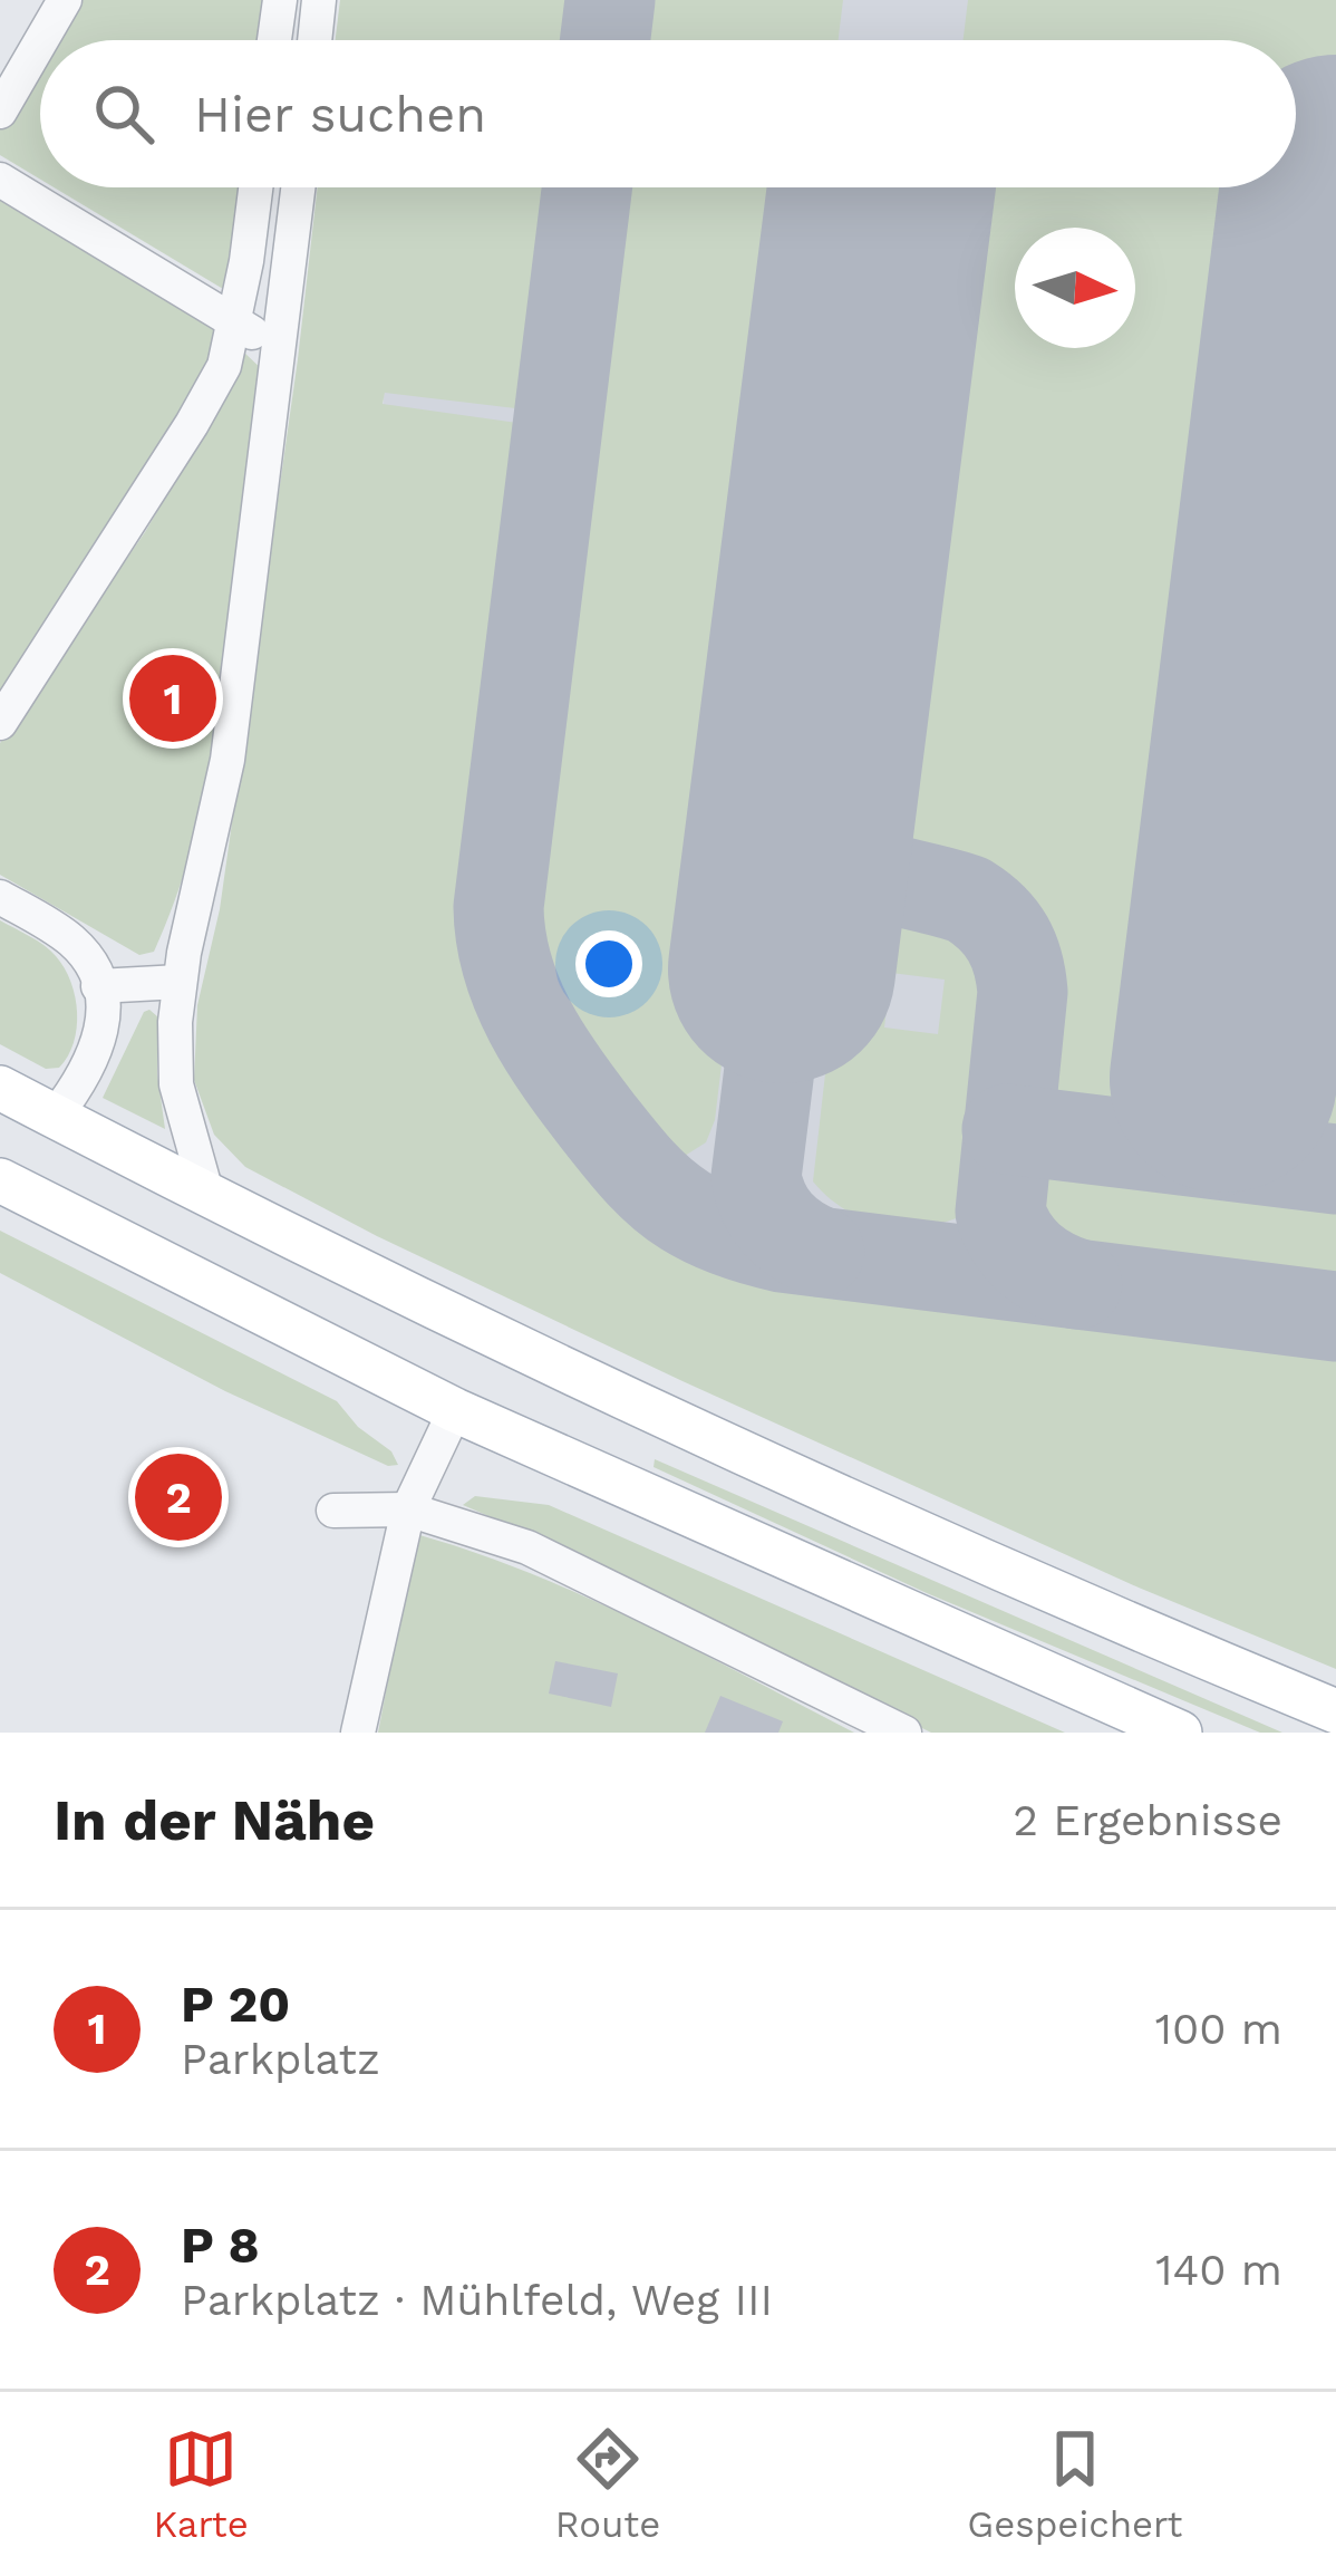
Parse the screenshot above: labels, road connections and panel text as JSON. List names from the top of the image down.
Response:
{
  "north": "right",
  "page": {
    "search": "Hier suchen",
    "pins": ["1", "2"],
    "heading": ["In der Nähe", "2 Ergebnisse"],
    "list": [
      {
        "mark": "1",
        "name": "P 20",
        "note": "Parkplatz",
        "value": "100 m"
      },
      {
        "mark": "2",
        "name": "P 8",
        "note": "Parkplatz · Mühlfeld, Weg III",
        "value": "140 m"
      }
    ],
    "nav": ["Karte", "Route", "Gespeichert"]
  }
}
